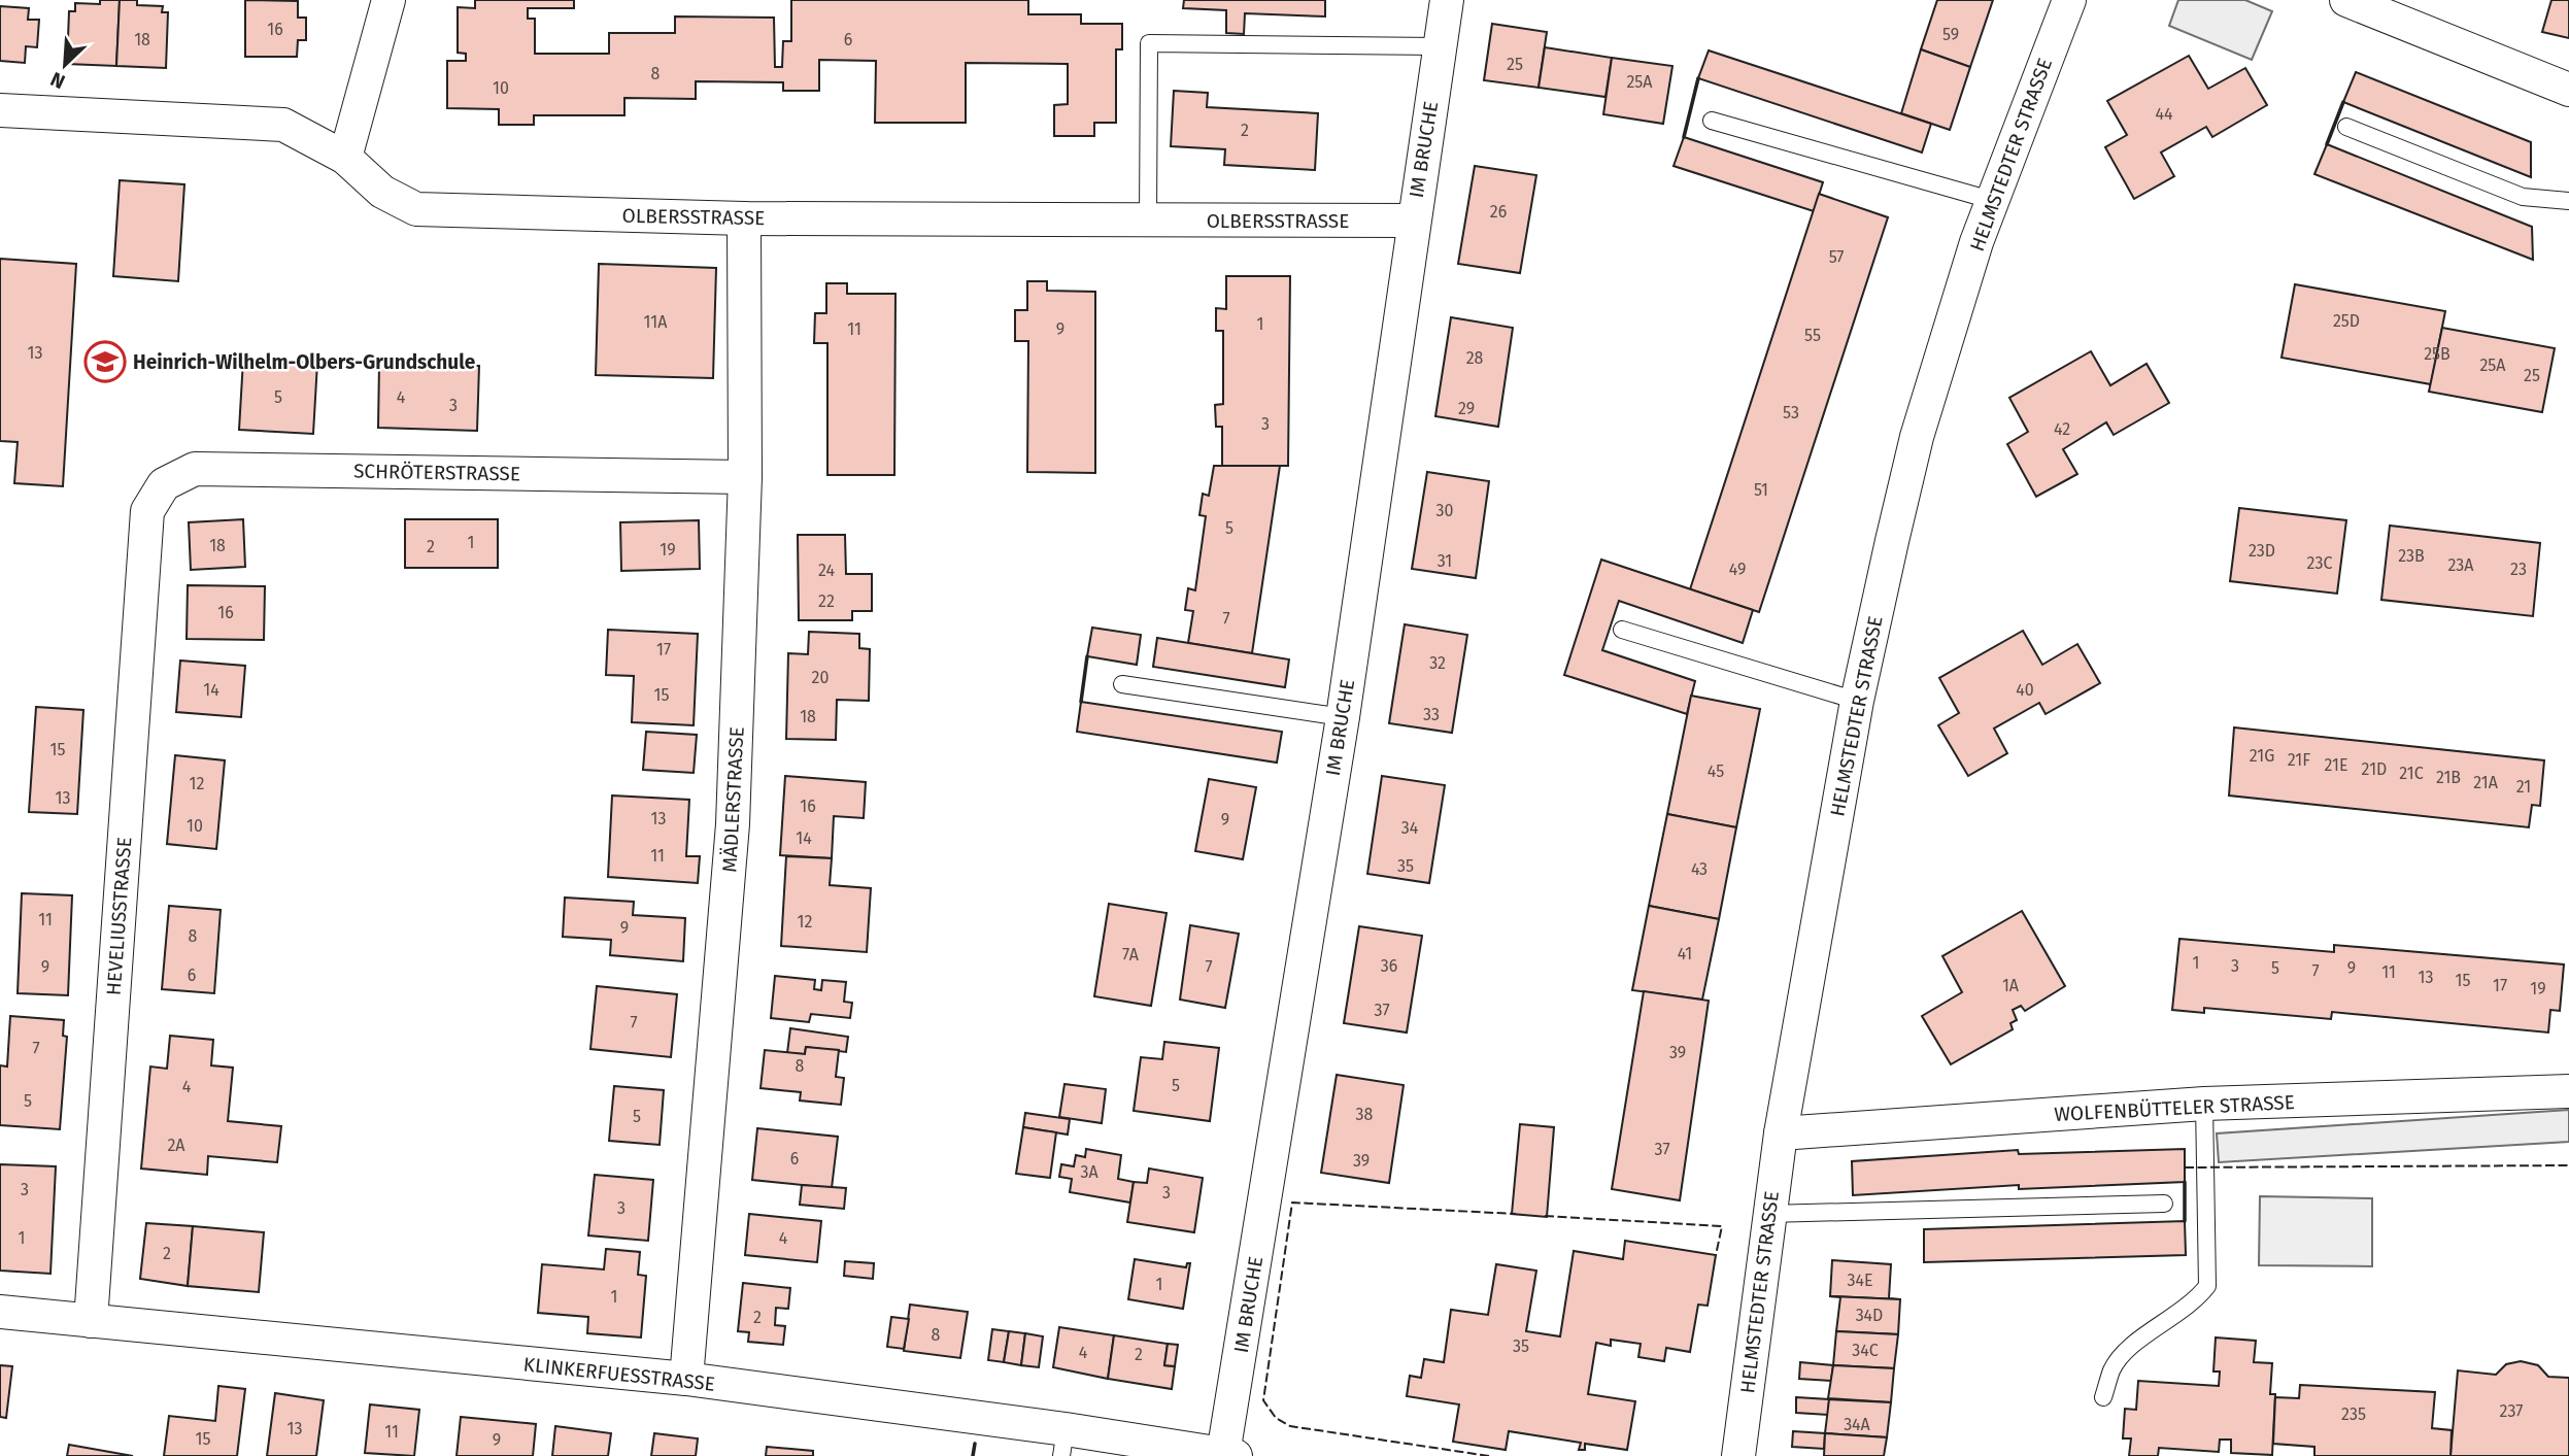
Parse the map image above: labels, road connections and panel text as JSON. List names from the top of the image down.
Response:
{
  "streets": {
    "street": [
      "IM BRUCHE",
      "HELMSTEDTER STRASSE",
      "OLBERSSTRASSE",
      "SCHRÖTERSTRASSE",
      "MÄDLERSTRASSE",
      "HEVELIUSSTRASSE",
      "WOLFENBÜTTELER STRASSE",
      "KLINKERFUESSTRASSE"
    ]
  },
  "crossings": [
    ["IM BRUCHE", "OLBERSSTRASSE"],
    ["IM BRUCHE", "KLINKERFUESSTRASSE"],
    ["HELMSTEDTER STRASSE", "WOLFENBÜTTELER STRASSE"],
    ["OLBERSSTRASSE", "MÄDLERSTRASSE"],
    ["SCHRÖTERSTRASSE", "MÄDLERSTRASSE"],
    ["SCHRÖTERSTRASSE", "HEVELIUSSTRASSE"],
    ["MÄDLERSTRASSE", "KLINKERFUESSTRASSE"],
    ["HEVELIUSSTRASSE", "KLINKERFUESSTRASSE"]
  ],
  "places": {
    "school or university": ["Heinrich-Wilhelm-Olbers-Grundschule"]
  },
  "house_numbers": [
    "16",
    "59",
    "18",
    "6",
    "25",
    "8",
    "25A",
    "10",
    "44",
    "2",
    "26",
    "57",
    "25D",
    "11A",
    "1",
    "11",
    "9",
    "55",
    "13",
    "25B",
    "28",
    "25A",
    "25",
    "5",
    "4",
    "3",
    "29",
    "53",
    "3",
    "42",
    "51",
    "30",
    "5",
    "1",
    "18",
    "2",
    "19",
    "23D",
    "23B",
    "31",
    "23C",
    "23A",
    "49",
    "23",
    "24",
    "22",
    "16",
    "7",
    "17",
    "32",
    "20",
    "14",
    "40",
    "15",
    "33",
    "18",
    "15",
    "21G",
    "21F",
    "21E",
    "21D",
    "45",
    "21C",
    "21B",
    "21A",
    "12",
    "21",
    "13",
    "16",
    "13",
    "9",
    "10",
    "34",
    "14",
    "11",
    "35",
    "43",
    "11",
    "12",
    "9",
    "8",
    "41",
    "7A",
    "1",
    "36",
    "3",
    "9",
    "7",
    "5",
    "9",
    "7",
    "11",
    "6",
    "13",
    "15",
    "1A",
    "17",
    "19",
    "37",
    "7",
    "7",
    "39",
    "8",
    "5",
    "4",
    "5",
    "38",
    "5",
    "2A",
    "37",
    "6",
    "39",
    "3A",
    "3",
    "3",
    "3",
    "1",
    "4",
    "2",
    "34E",
    "1",
    "1",
    "34D",
    "2",
    "8",
    "35",
    "34C",
    "4",
    "2",
    "237",
    "235",
    "34A",
    "13",
    "11",
    "15",
    "9"
  ],
  "north": "bottom left"
}
